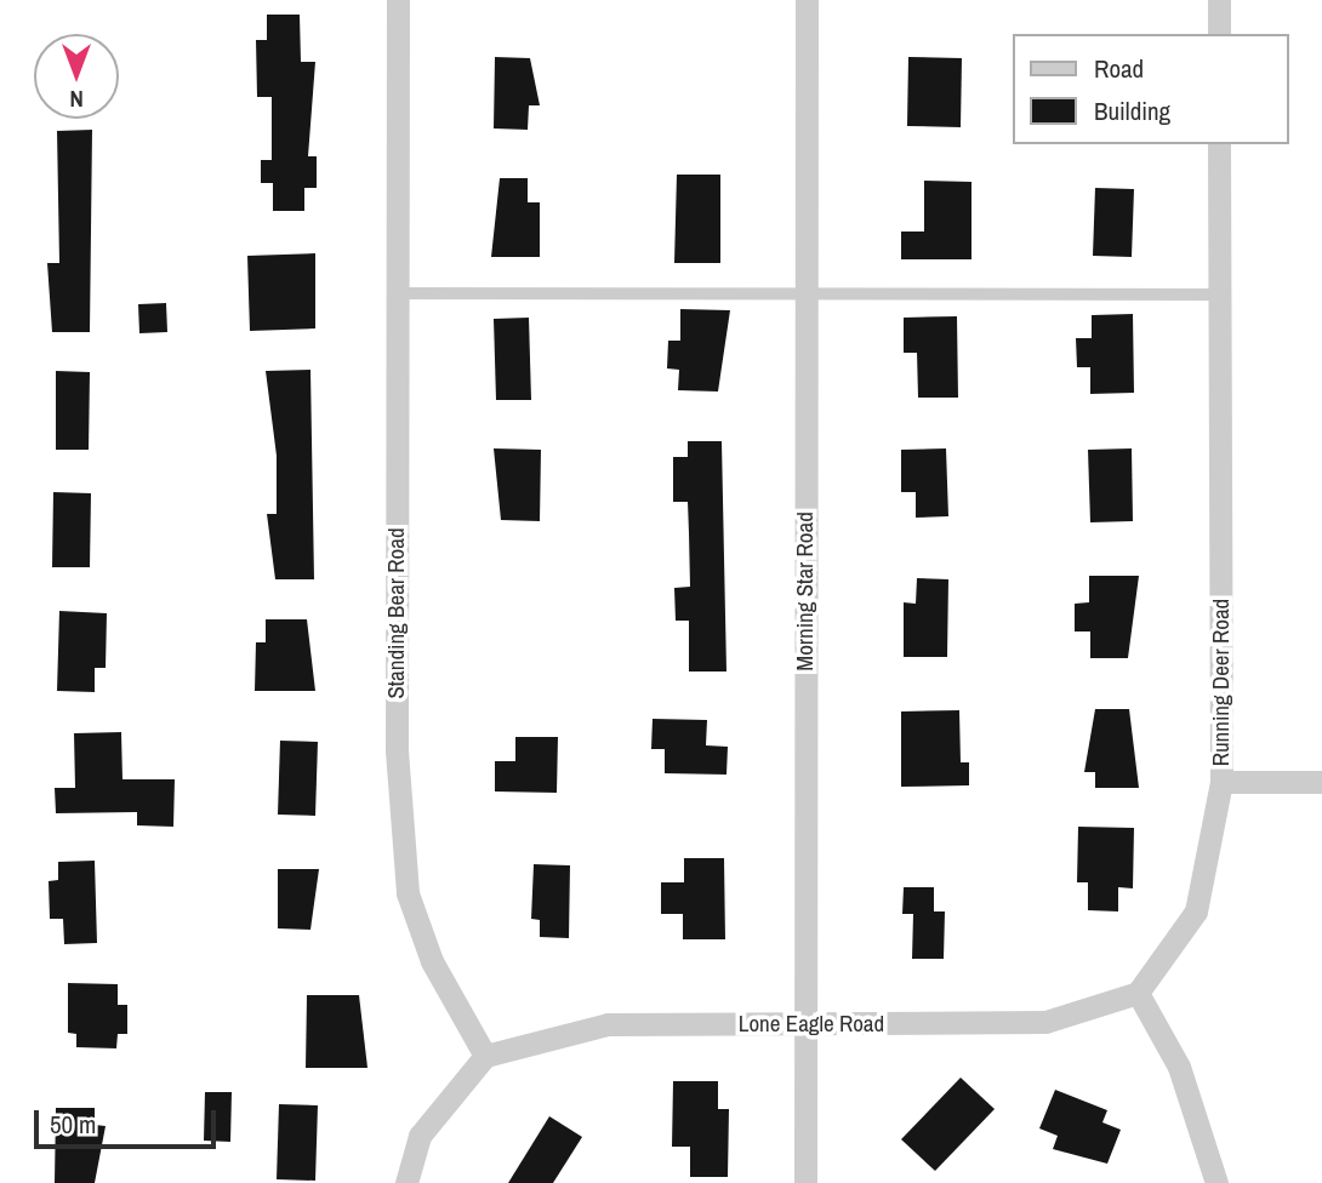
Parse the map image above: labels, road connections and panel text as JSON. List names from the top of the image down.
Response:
{
  "streets": {
    "street": [
      "Morning Star Road",
      "Standing Bear Road",
      "Running Deer Road",
      "Lone Eagle Road"
    ]
  },
  "crossings": [
    ["Morning Star Road", "Lone Eagle Road"],
    ["Standing Bear Road", "Lone Eagle Road"],
    ["Running Deer Road", "Lone Eagle Road"]
  ],
  "legend": ["Road", "Building"],
  "scale_bar": "50 m",
  "north": "bottom"
}
